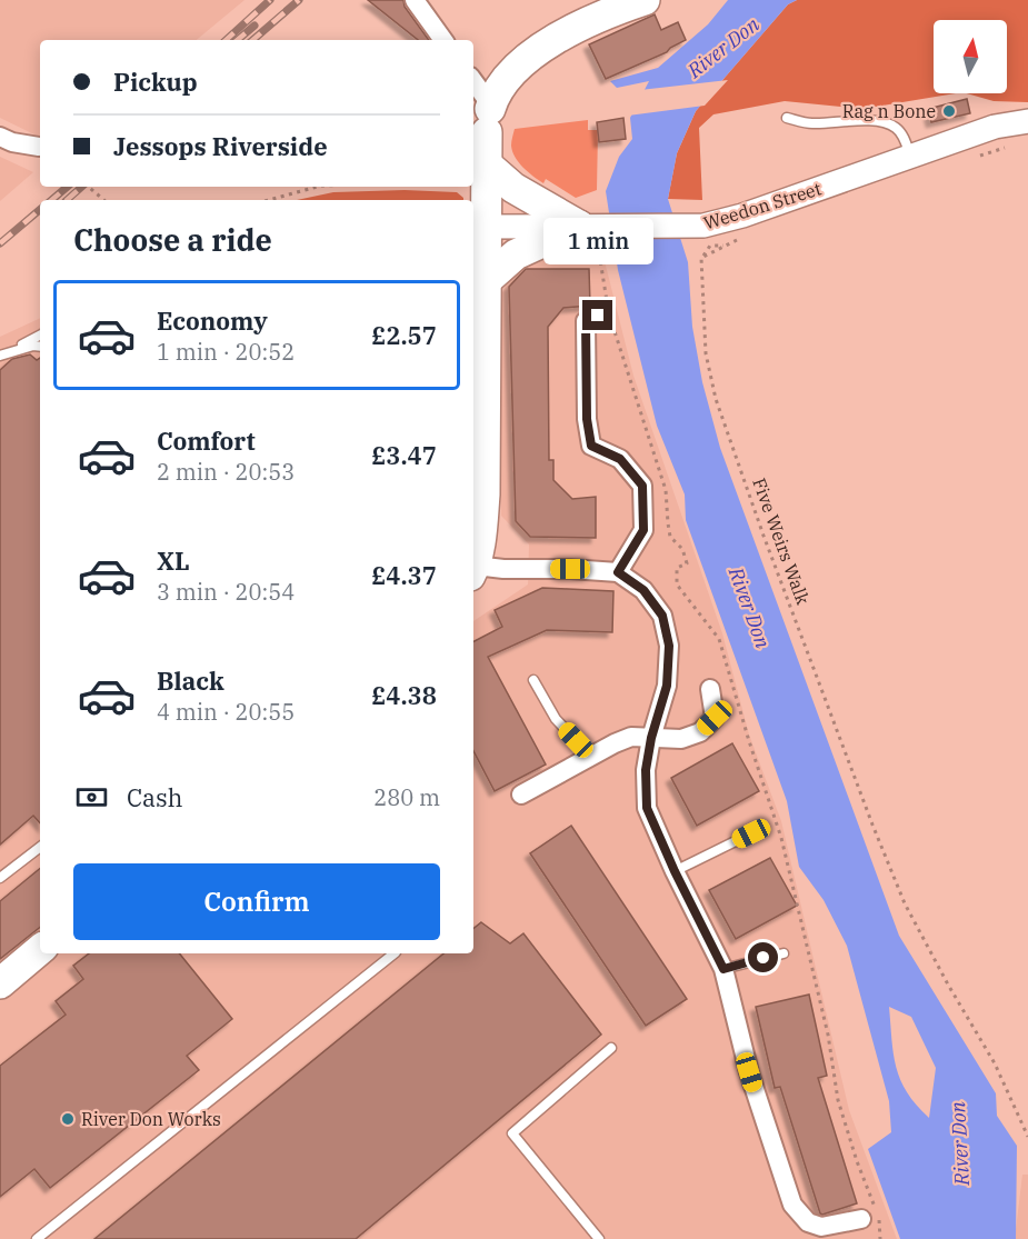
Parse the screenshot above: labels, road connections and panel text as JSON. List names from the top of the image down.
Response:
{
  "streets": {
    "street": ["Weedon Street"],
    "path": ["Five Weirs Walk"]
  },
  "water": ["River Don"],
  "places": ["Rag n Bone", "River Don Works"],
  "north": "top",
  "page": {
    "banner": ["Pickup", "Jessops Riverside"],
    "heading": "Choose a ride",
    "bubble": "1 min",
    "list": [
      {
        "name": "Economy",
        "note": "1 min · 20:52",
        "value": "£2.57"
      },
      {
        "name": "Comfort",
        "note": "2 min · 20:53",
        "value": "£3.47"
      },
      {
        "name": "XL",
        "note": "3 min · 20:54",
        "value": "£4.37"
      },
      {
        "name": "Black",
        "note": "4 min · 20:55",
        "value": "£4.38"
      }
    ],
    "pay": ["Cash", "280 m"],
    "buttons": "Confirm"
  }
}
